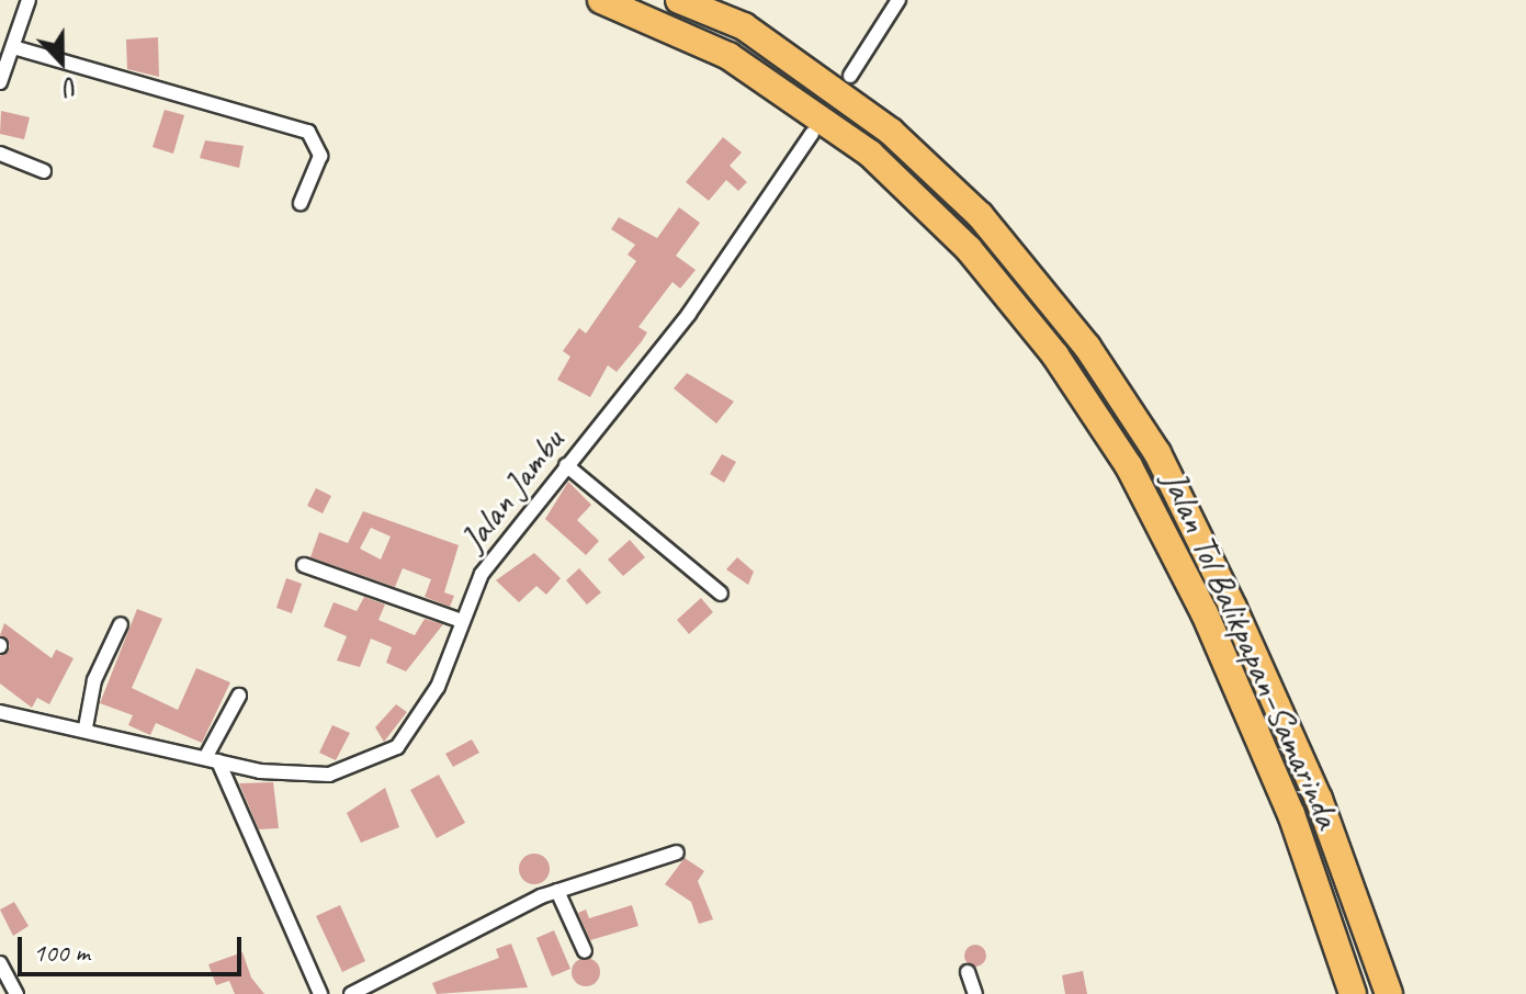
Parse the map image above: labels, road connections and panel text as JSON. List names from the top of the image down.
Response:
{
  "streets": {
    "highway": ["Jalan Tol Balikpapan–Samarinda"],
    "street": ["Jalan Jambu"]
  },
  "scale_bar": "100 m",
  "north": "bottom"
}
